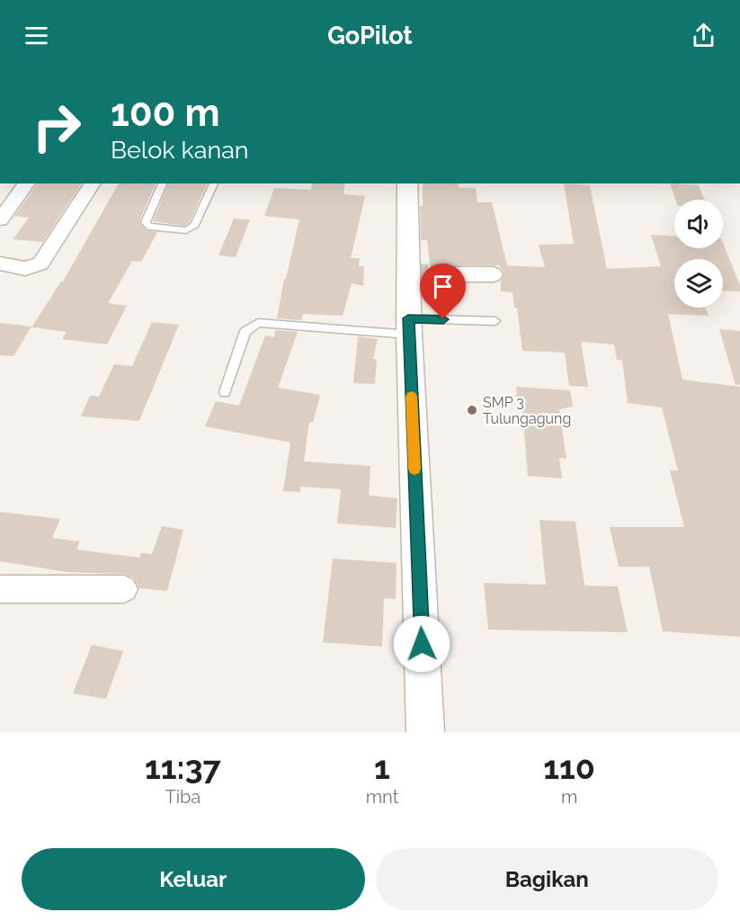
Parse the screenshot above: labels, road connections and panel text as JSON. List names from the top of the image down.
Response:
{
  "places": ["SMP 3 Tulungagung"],
  "page": {
    "header": "GoPilot",
    "turn": ["100 m", "Belok kanan"],
    "eta": [
      "11:37",
      "Tiba",
      "1",
      "mnt",
      "110",
      "m"
    ],
    "buttons": ["Keluar", "Bagikan"]
  }
}
